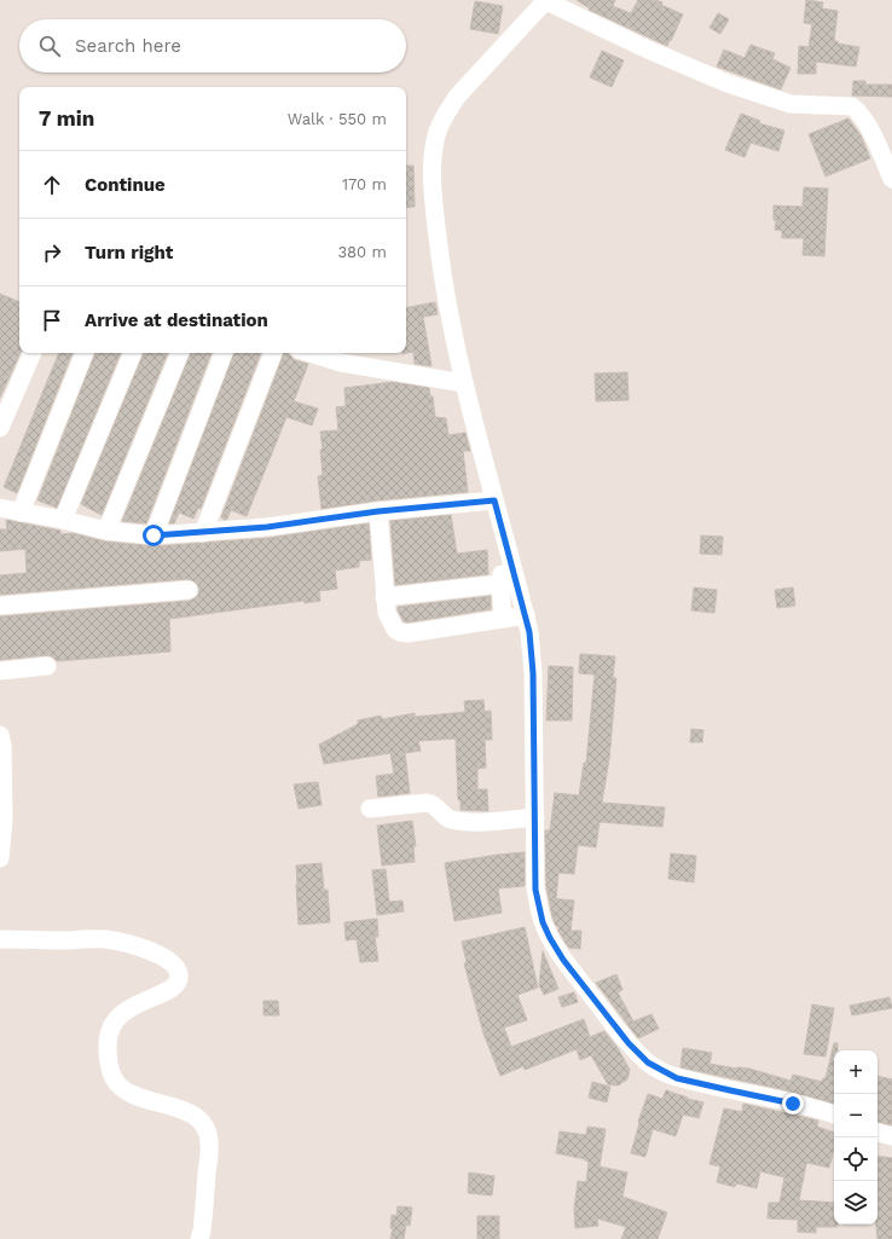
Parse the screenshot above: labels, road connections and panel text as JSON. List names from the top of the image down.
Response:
{
  "page": {
    "search": "Search here",
    "heading": ["7 min", "Walk · 550 m"],
    "list": [
      ["Continue", "170 m"],
      ["Turn right", "380 m"],
      "Arrive at destination"
    ],
    "map_buttons": ["+", "−"]
  }
}
